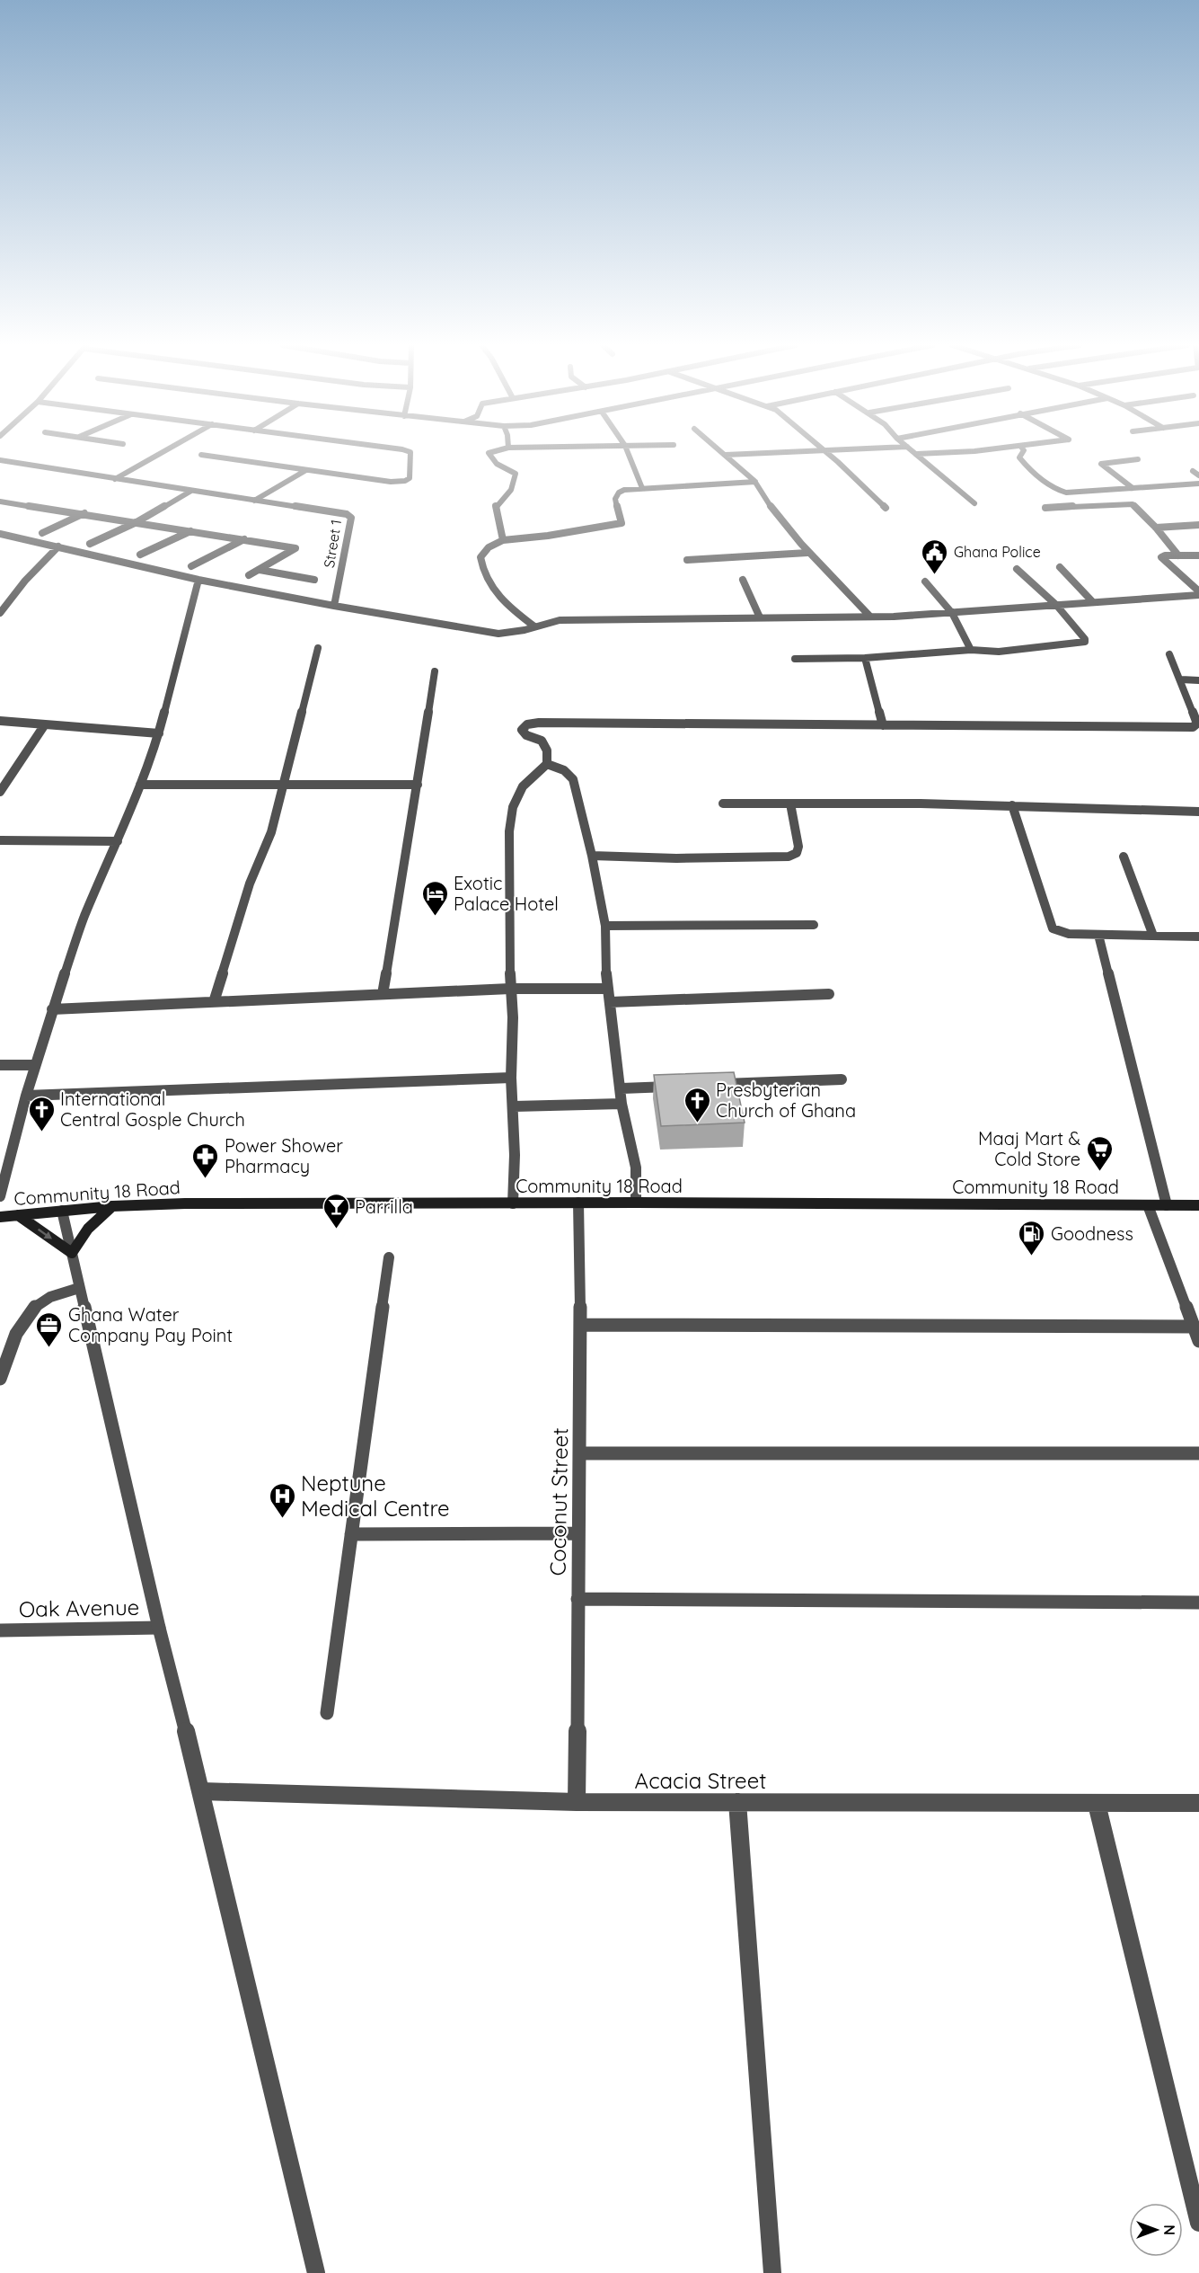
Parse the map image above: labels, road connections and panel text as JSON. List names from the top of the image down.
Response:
{
  "streets": {
    "main road": ["Community 18 Road"],
    "street": [
      "Street 1",
      "Coconut Street",
      "Oak Avenue",
      "Acacia Street"
    ]
  },
  "crossings": [
    ["Community 18 Road", "Coconut Street"],
    ["Coconut Street", "Acacia Street"]
  ],
  "places": {
    "public building": ["Ghana Police"],
    "hotel": ["Exotic Palace Hotel"],
    "church": ["Presbyterian Church of Ghana", "International Central Gosple Church"],
    "supermarket": ["Maaj Mart & Cold Store"],
    "pharmacy": ["Power Shower Pharmacy"],
    "bar": ["Parrilla"],
    "fuel station": ["Goodness"],
    "office": ["Ghana Water Company Pay Point"],
    "hospital": ["Neptune Medical Centre"]
  },
  "north": "right"
}
